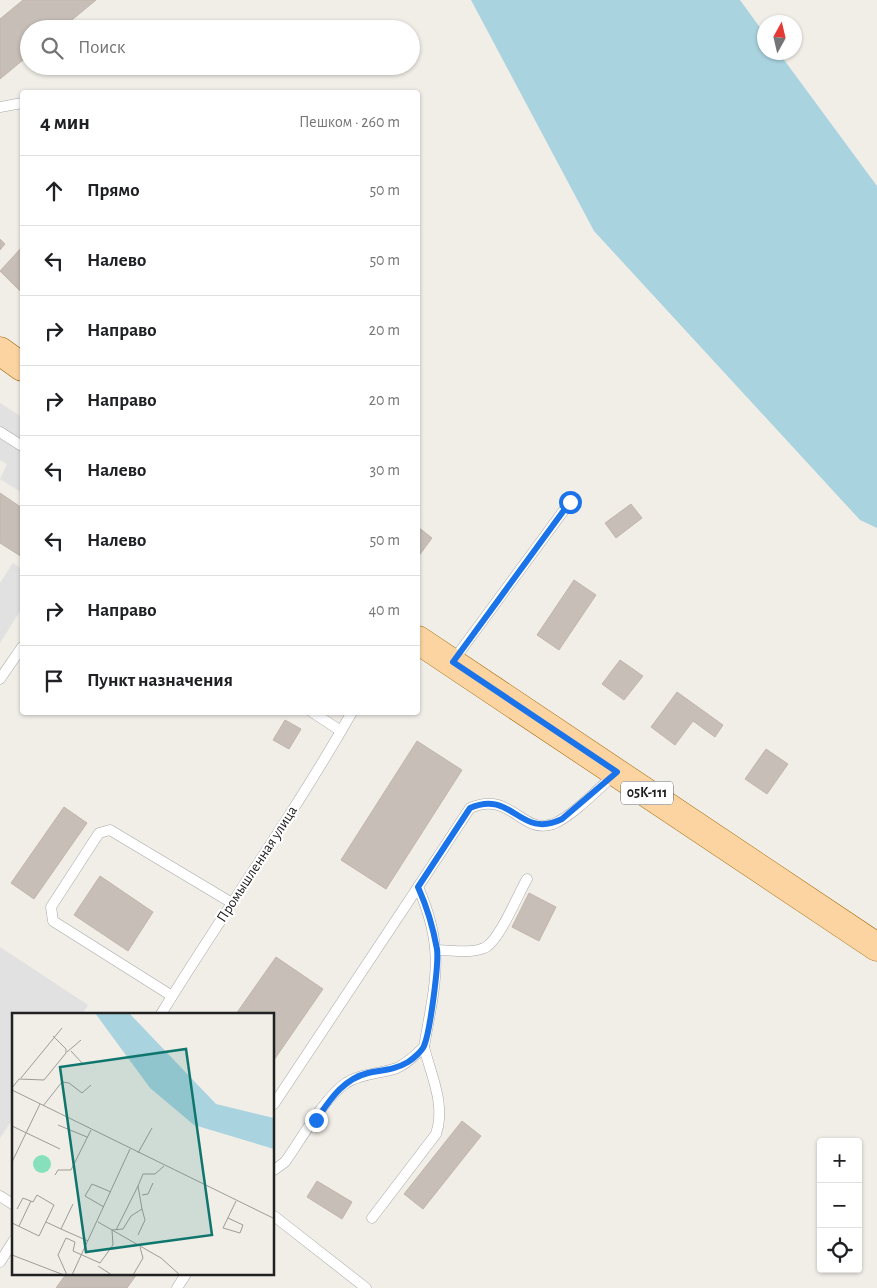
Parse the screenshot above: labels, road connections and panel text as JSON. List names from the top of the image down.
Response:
{
  "streets": {
    "main road": ["05К-111"],
    "lane": ["Промышленная улица"]
  },
  "north": "top",
  "page": {
    "search": "Поиск",
    "heading": ["4 мин", "Пешком · 260 m"],
    "list": [
      ["Прямо", "50 m"],
      ["Налево", "50 m"],
      ["Направо", "20 m"],
      ["Направо", "20 m"],
      ["Налево", "30 m"],
      ["Налево", "50 m"],
      ["Направо", "40 m"],
      "Пункт назначения"
    ],
    "map_buttons": ["+", "−"]
  }
}
